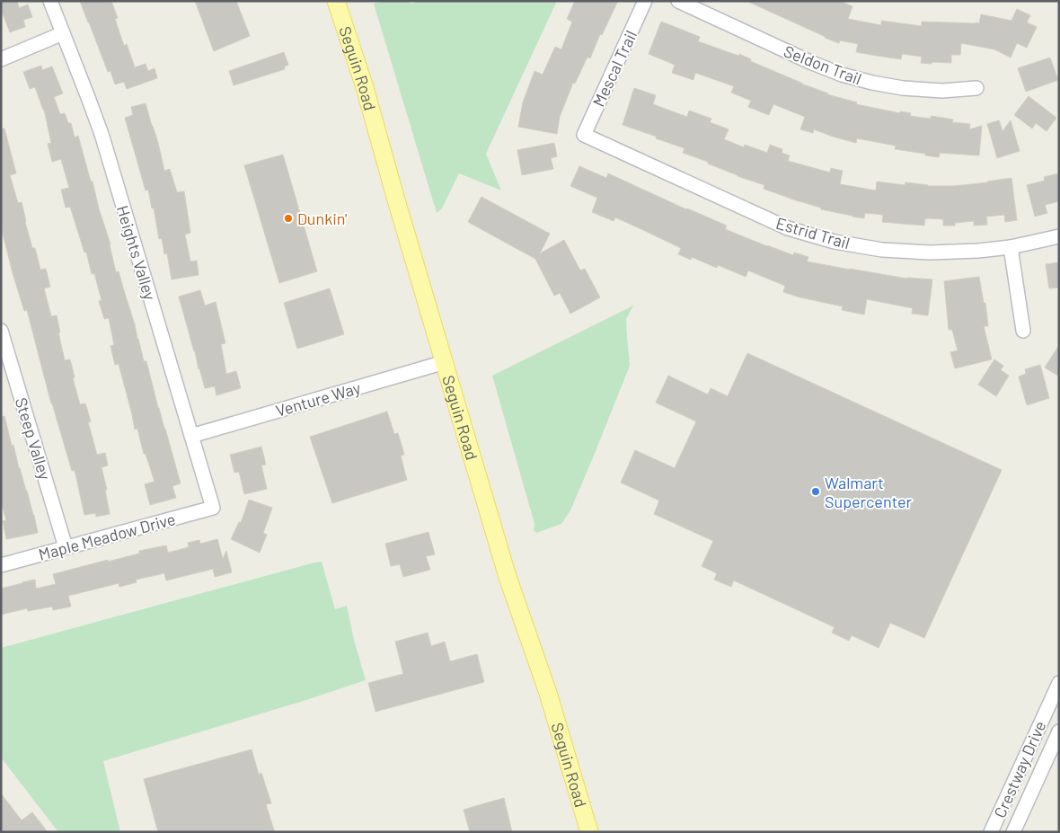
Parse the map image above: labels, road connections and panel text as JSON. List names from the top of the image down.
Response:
{
  "streets": {
    "main road": ["Seguin Road"],
    "street": [
      "Seldon Trail",
      "Mescal Trail",
      "Estrid Trail",
      "Heights Valley",
      "Venture Way",
      "Steep Valley",
      "Maple Meadow Drive",
      "Crestway Drive"
    ]
  },
  "crossings": [
    ["Seguin Road", "Venture Way"],
    ["Mescal Trail", "Estrid Trail"],
    ["Heights Valley", "Venture Way"],
    ["Heights Valley", "Maple Meadow Drive"],
    ["Steep Valley", "Maple Meadow Drive"]
  ],
  "places": ["Dunkin'", "Walmart Supercenter"]
}
